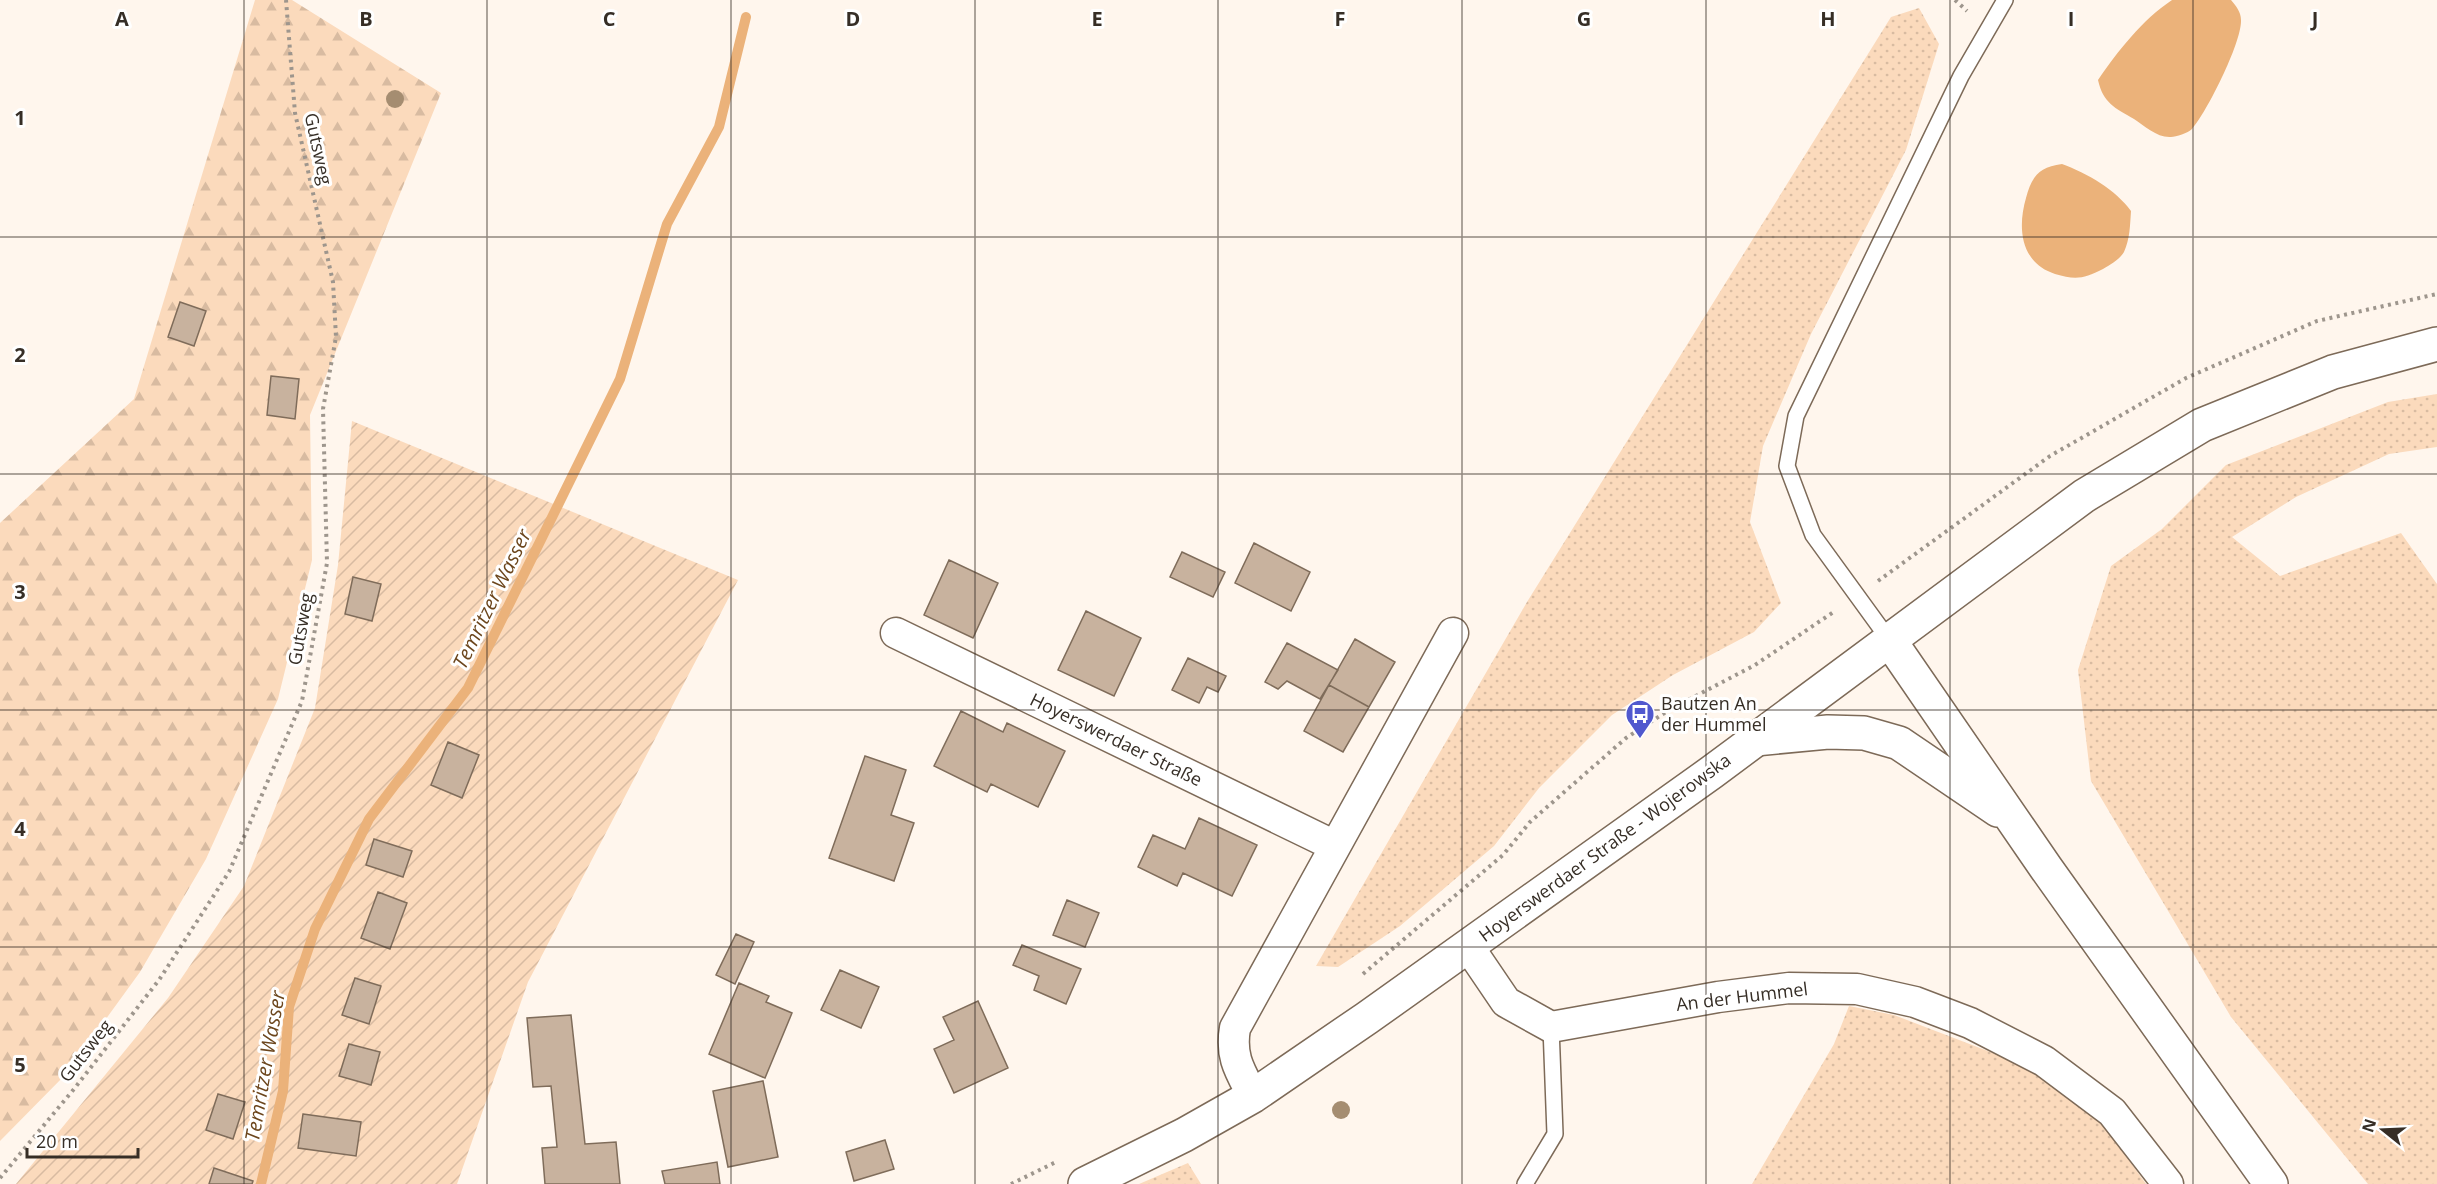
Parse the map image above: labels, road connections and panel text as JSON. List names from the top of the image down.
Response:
{
  "streets": {
    "main road": ["Hoyerswerdaer Straße - Wojerowska"],
    "street": ["Hoyerswerdaer Straße", "An der Hummel"],
    "path": ["Gutsweg"]
  },
  "water": ["Temritzer Wasser"],
  "places": {
    "bus stop": ["Bautzen An der Hummel"]
  },
  "scale_bar": "20 m",
  "north": "left",
  "grid": {
    "columns": [
      "A",
      "B",
      "C",
      "D",
      "E",
      "F",
      "G",
      "H",
      "I",
      "J"
    ],
    "rows": [
      "1",
      "2",
      "3",
      "4",
      "5"
    ]
  }
}
